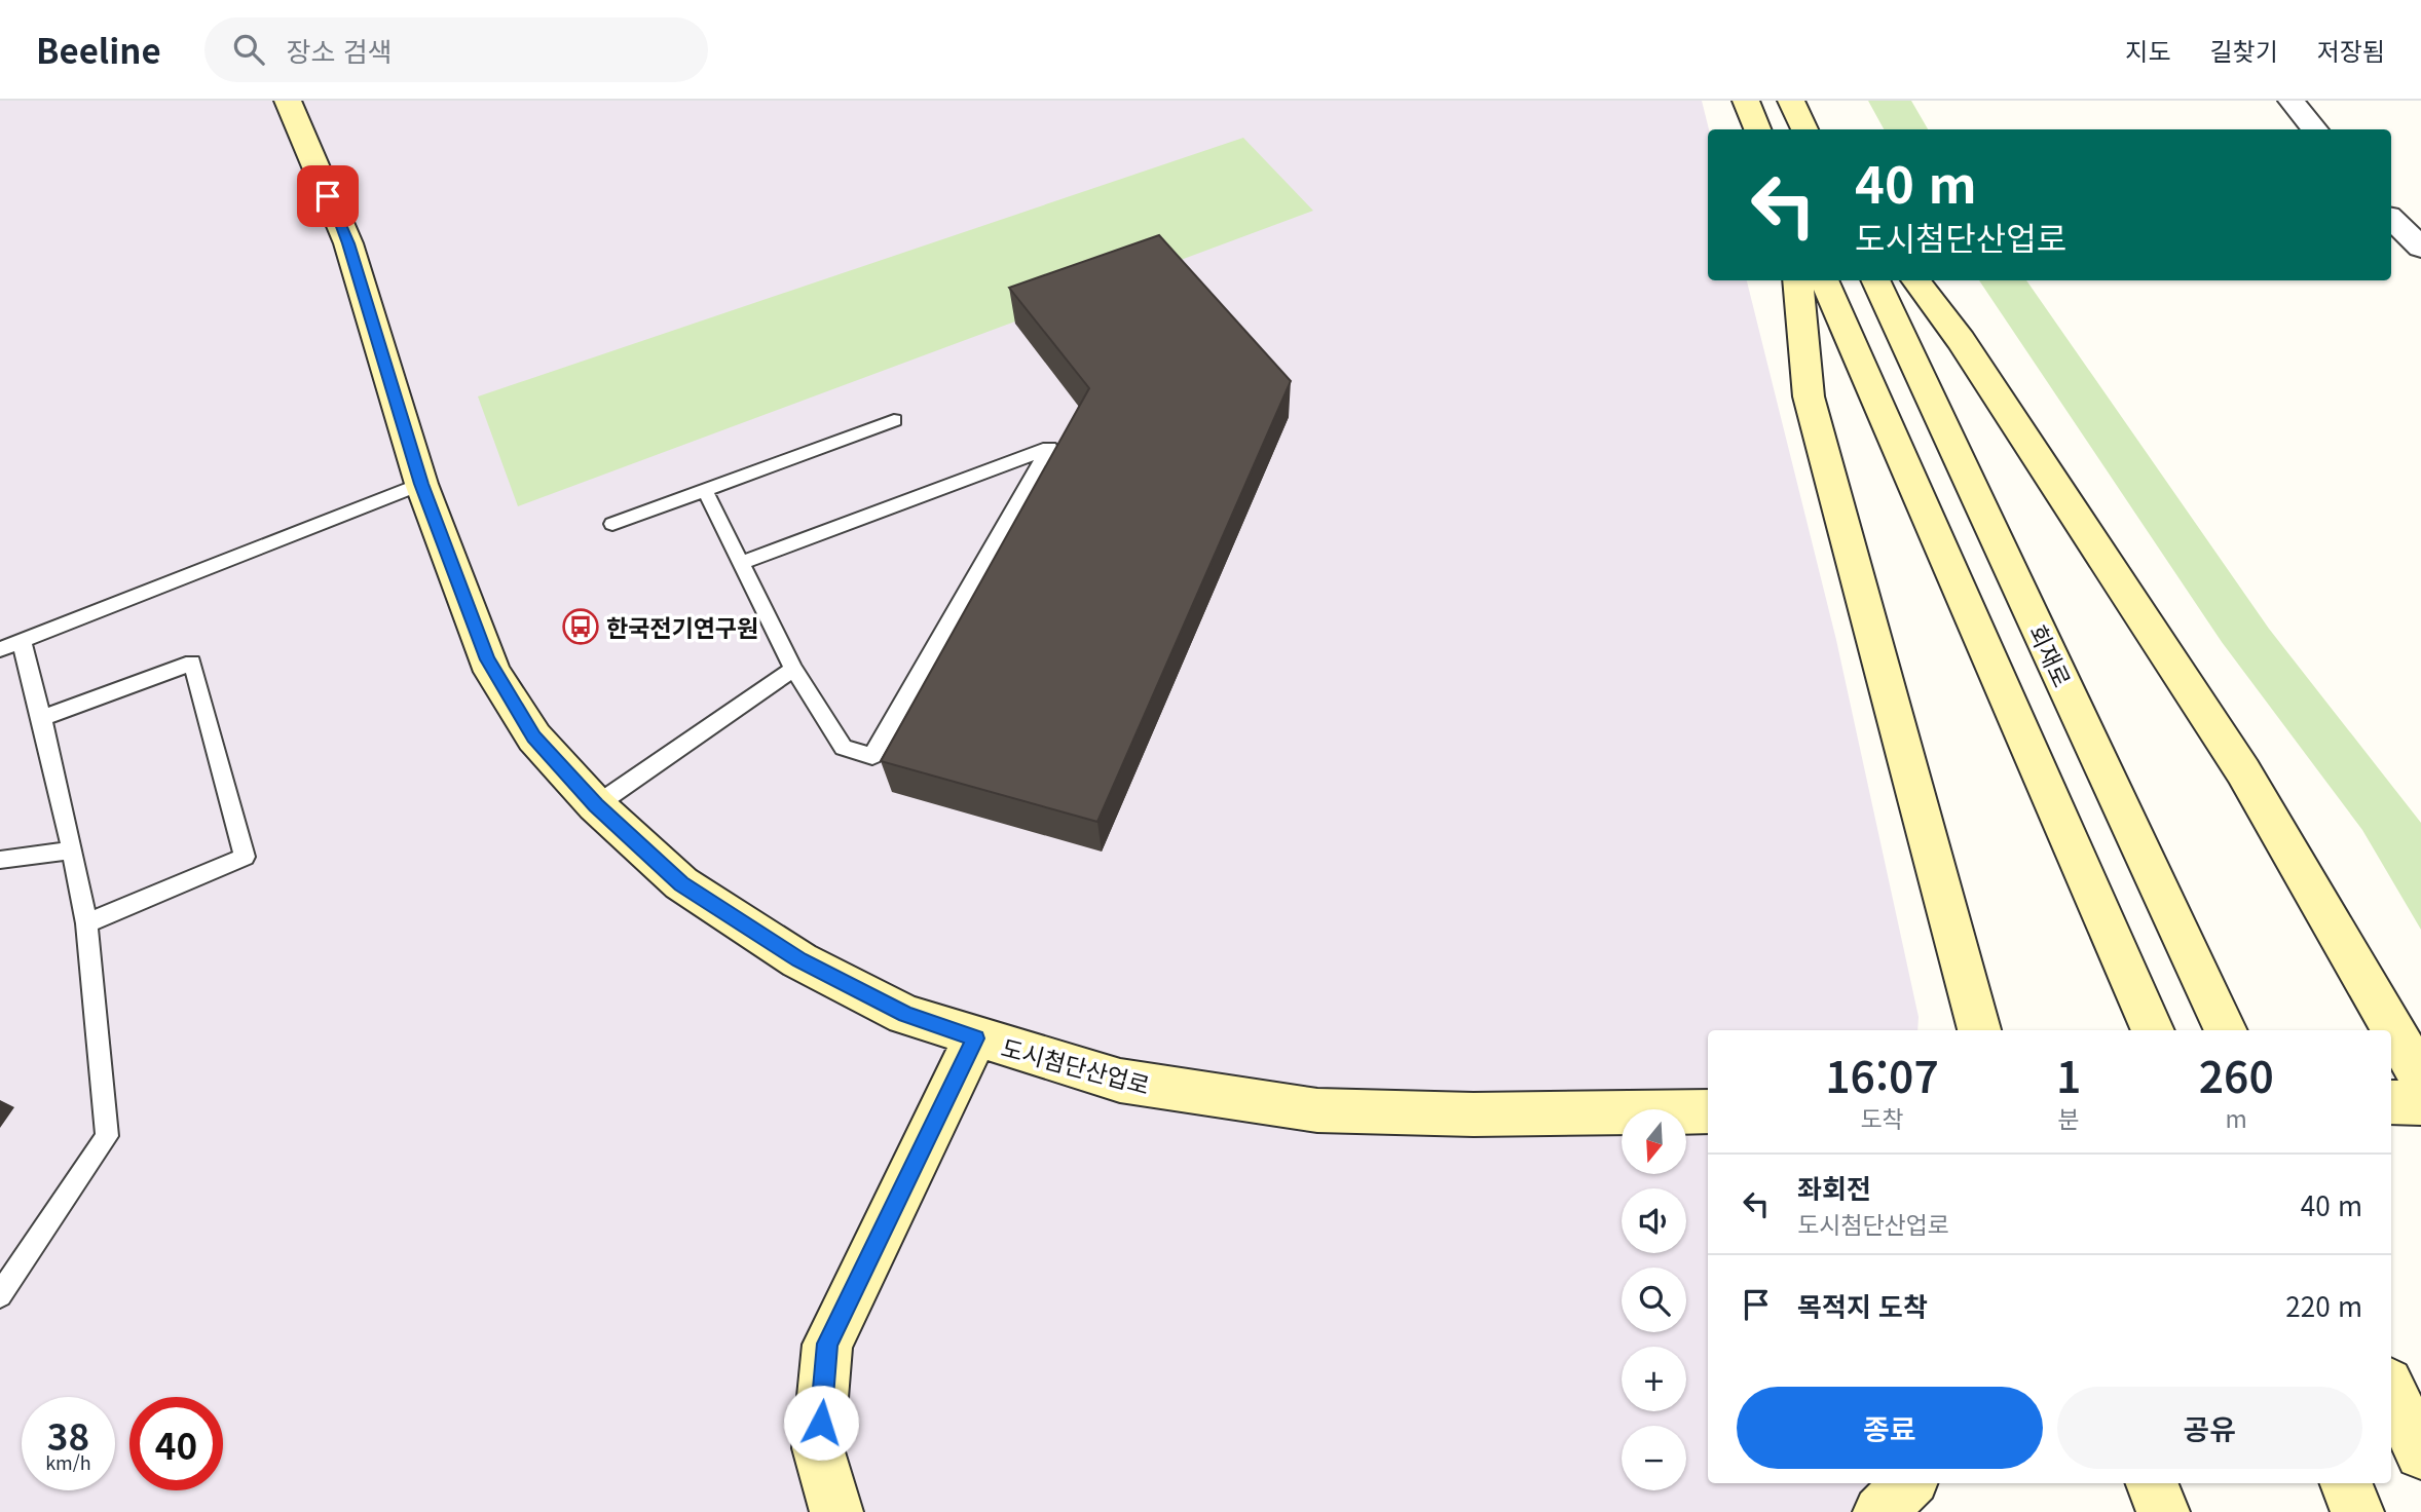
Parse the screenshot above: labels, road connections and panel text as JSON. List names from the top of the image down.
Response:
{
  "streets": {
    "main road": ["회재로", "도시첨단산업로"]
  },
  "places": {
    "bus stop": ["한국전기연구원"]
  },
  "north": "bottom",
  "page": {
    "header": "Beeline",
    "search": "장소 검색",
    "nav": ["지도", "길찾기", "저장됨"],
    "turn": ["40 m", "도시첨단산업로"],
    "eta": [
      "16:07",
      "도착",
      "1",
      "분",
      "260",
      "m"
    ],
    "map_buttons": ["+", "−"],
    "list": [
      {
        "name": "좌회전",
        "note": "도시첨단산업로",
        "value": "40 m"
      },
      {
        "name": "목적지 도착",
        "value": "220 m"
      }
    ],
    "buttons": ["종료", "공유"],
    "speed": "38 km/h",
    "limit": "40"
  }
}
